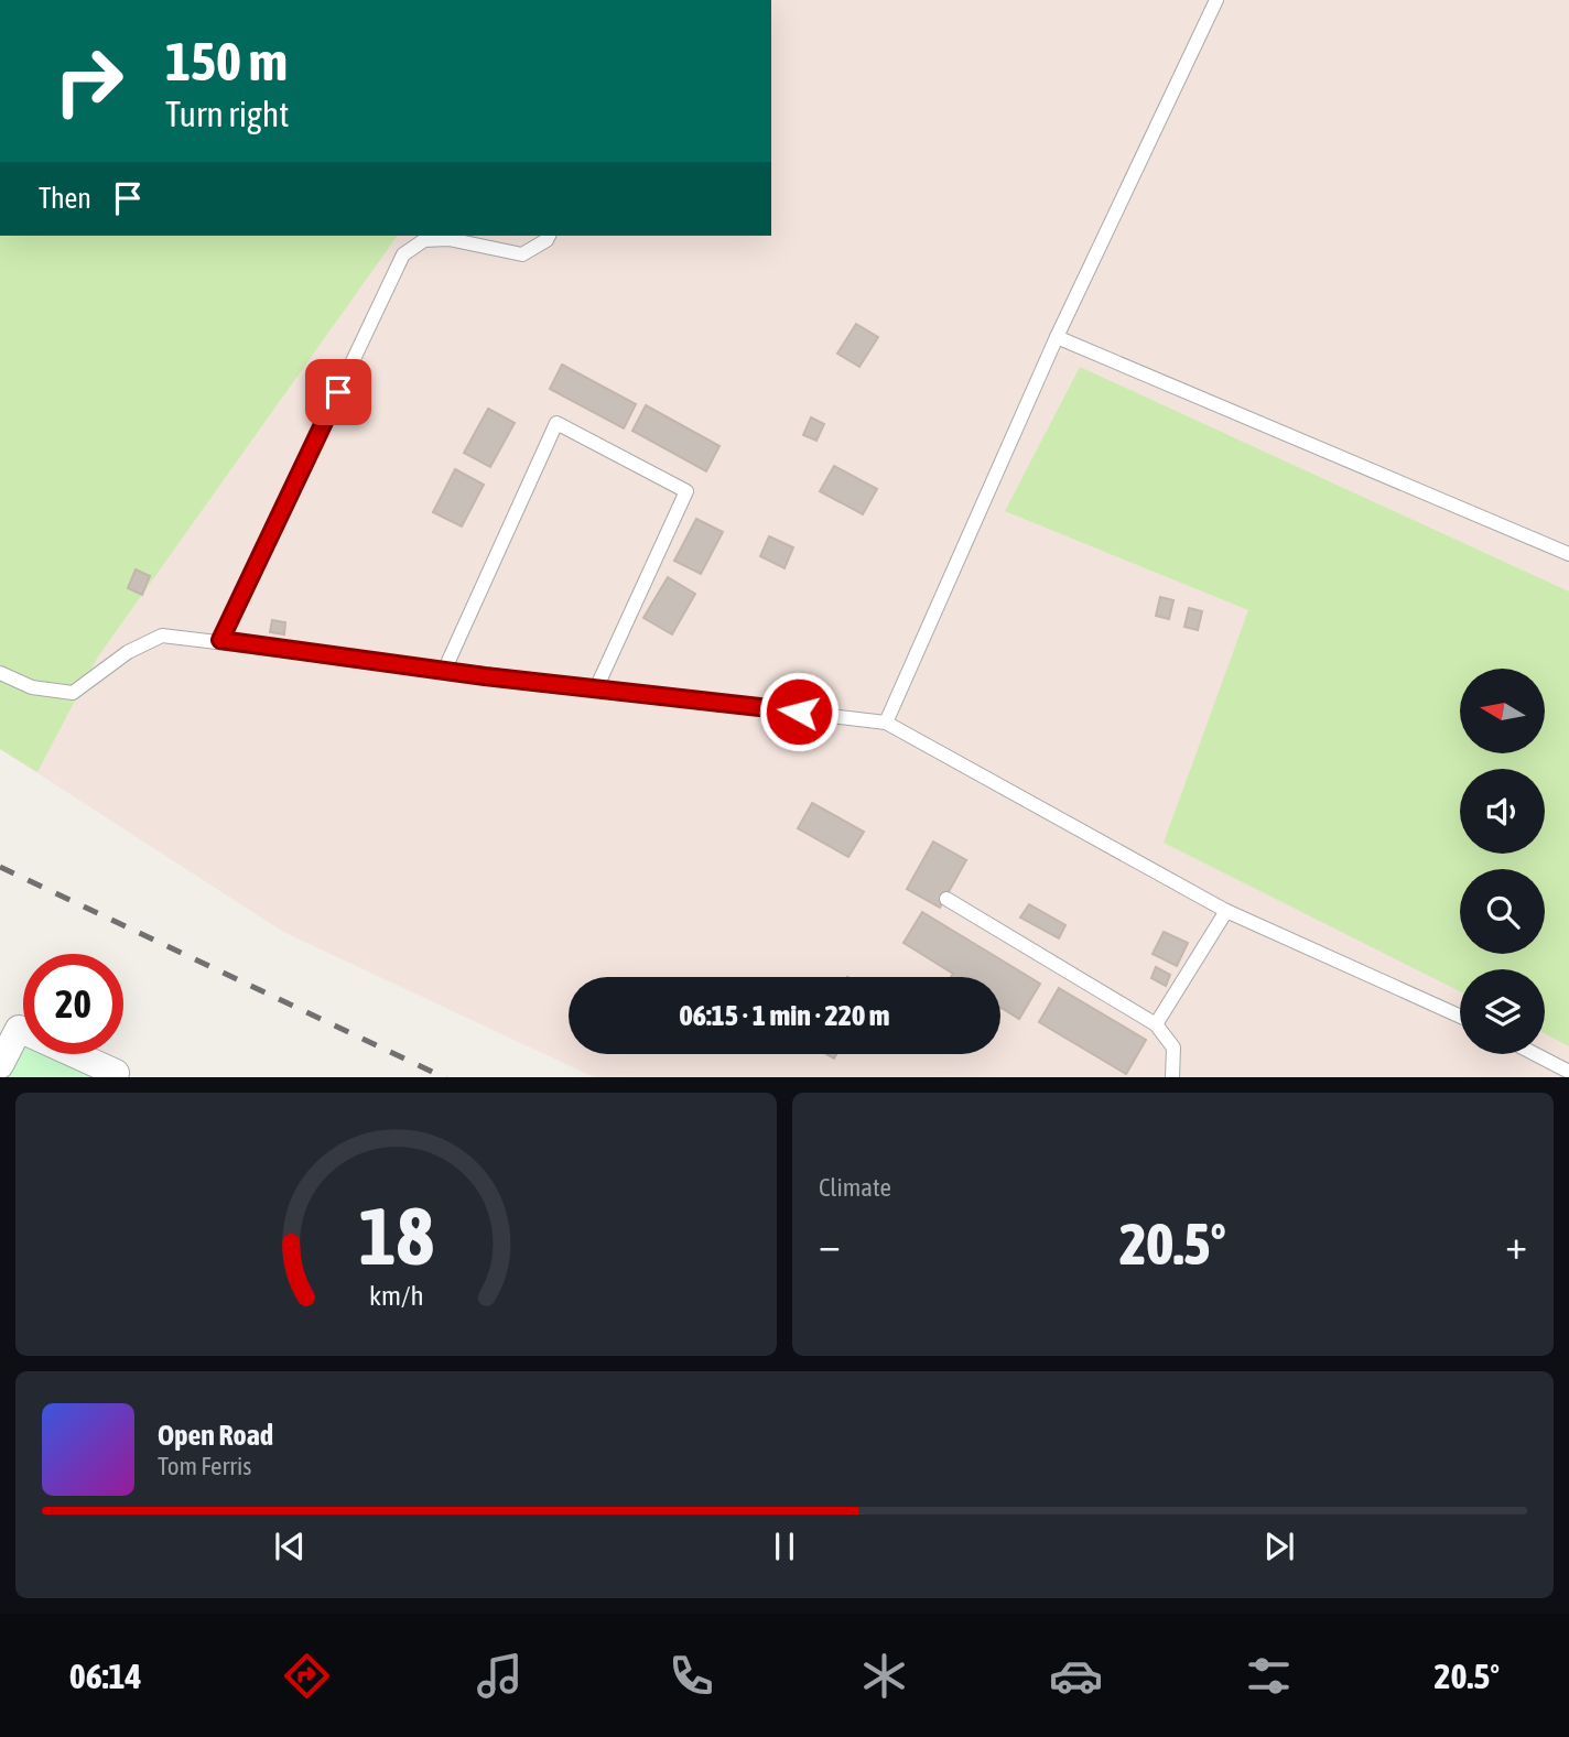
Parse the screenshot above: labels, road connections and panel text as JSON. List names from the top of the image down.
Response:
{
  "north": "left",
  "page": {
    "turn": ["150 m", "Turn right"],
    "then": "Then",
    "limit": "20",
    "trip": "06:15 · 1 min · 220 m",
    "tile": "Climate",
    "heat": ["−", "20.5°", "+"],
    "song": ["Open Road", "Tom Ferris"],
    "tabs": ["06:14", "20.5°"],
    "gauge": ["18", "km/h"]
  }
}
